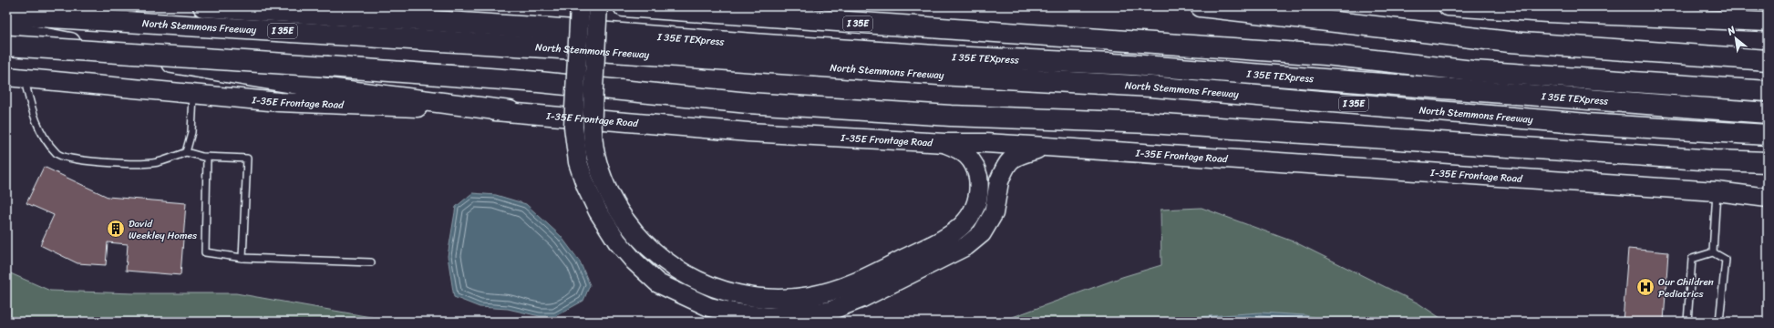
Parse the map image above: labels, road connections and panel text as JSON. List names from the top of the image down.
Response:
{
  "streets": {
    "highway": ["I 35E", "North Stemmons Freeway", "I 35E TEXpress"],
    "main road": ["I-35E Frontage Road"]
  },
  "crossings": [
    ["North Stemmons Freeway", "I 35E TEXpress"]
  ],
  "places": {
    "building": ["David Weekley Homes"],
    "hospital": ["Our Children Pediatrics"]
  },
  "north": "top left"
}
